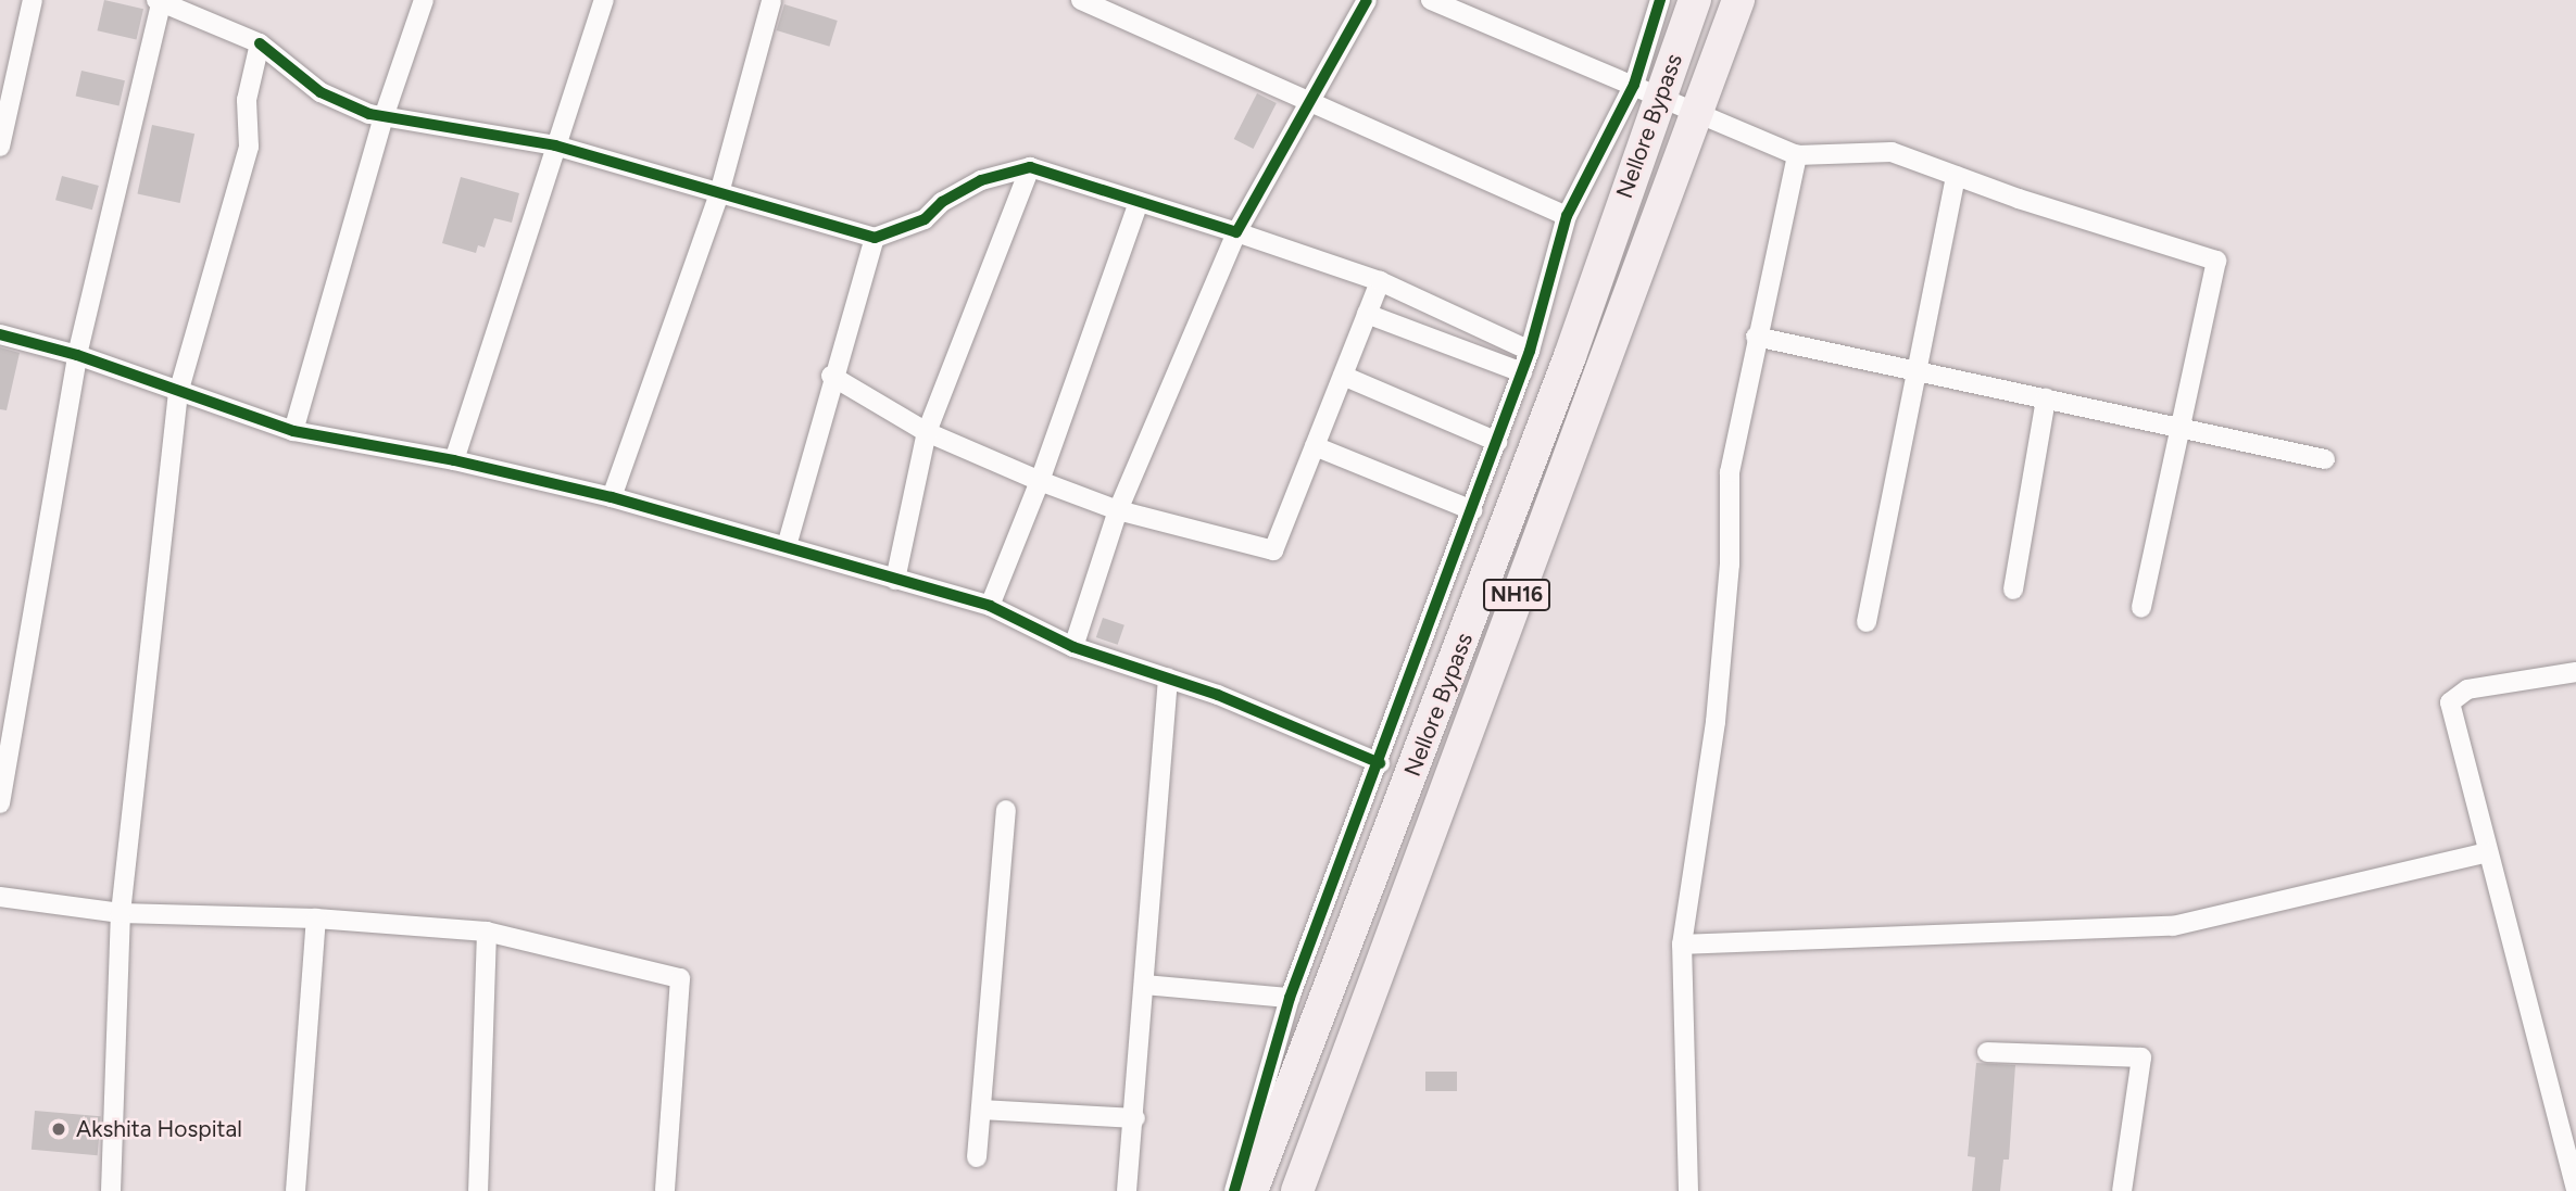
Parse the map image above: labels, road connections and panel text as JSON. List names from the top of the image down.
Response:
{
  "streets": {
    "highway": ["Nellore Bypass", "NH16"]
  },
  "places": ["Akshita Hospital"]
}
